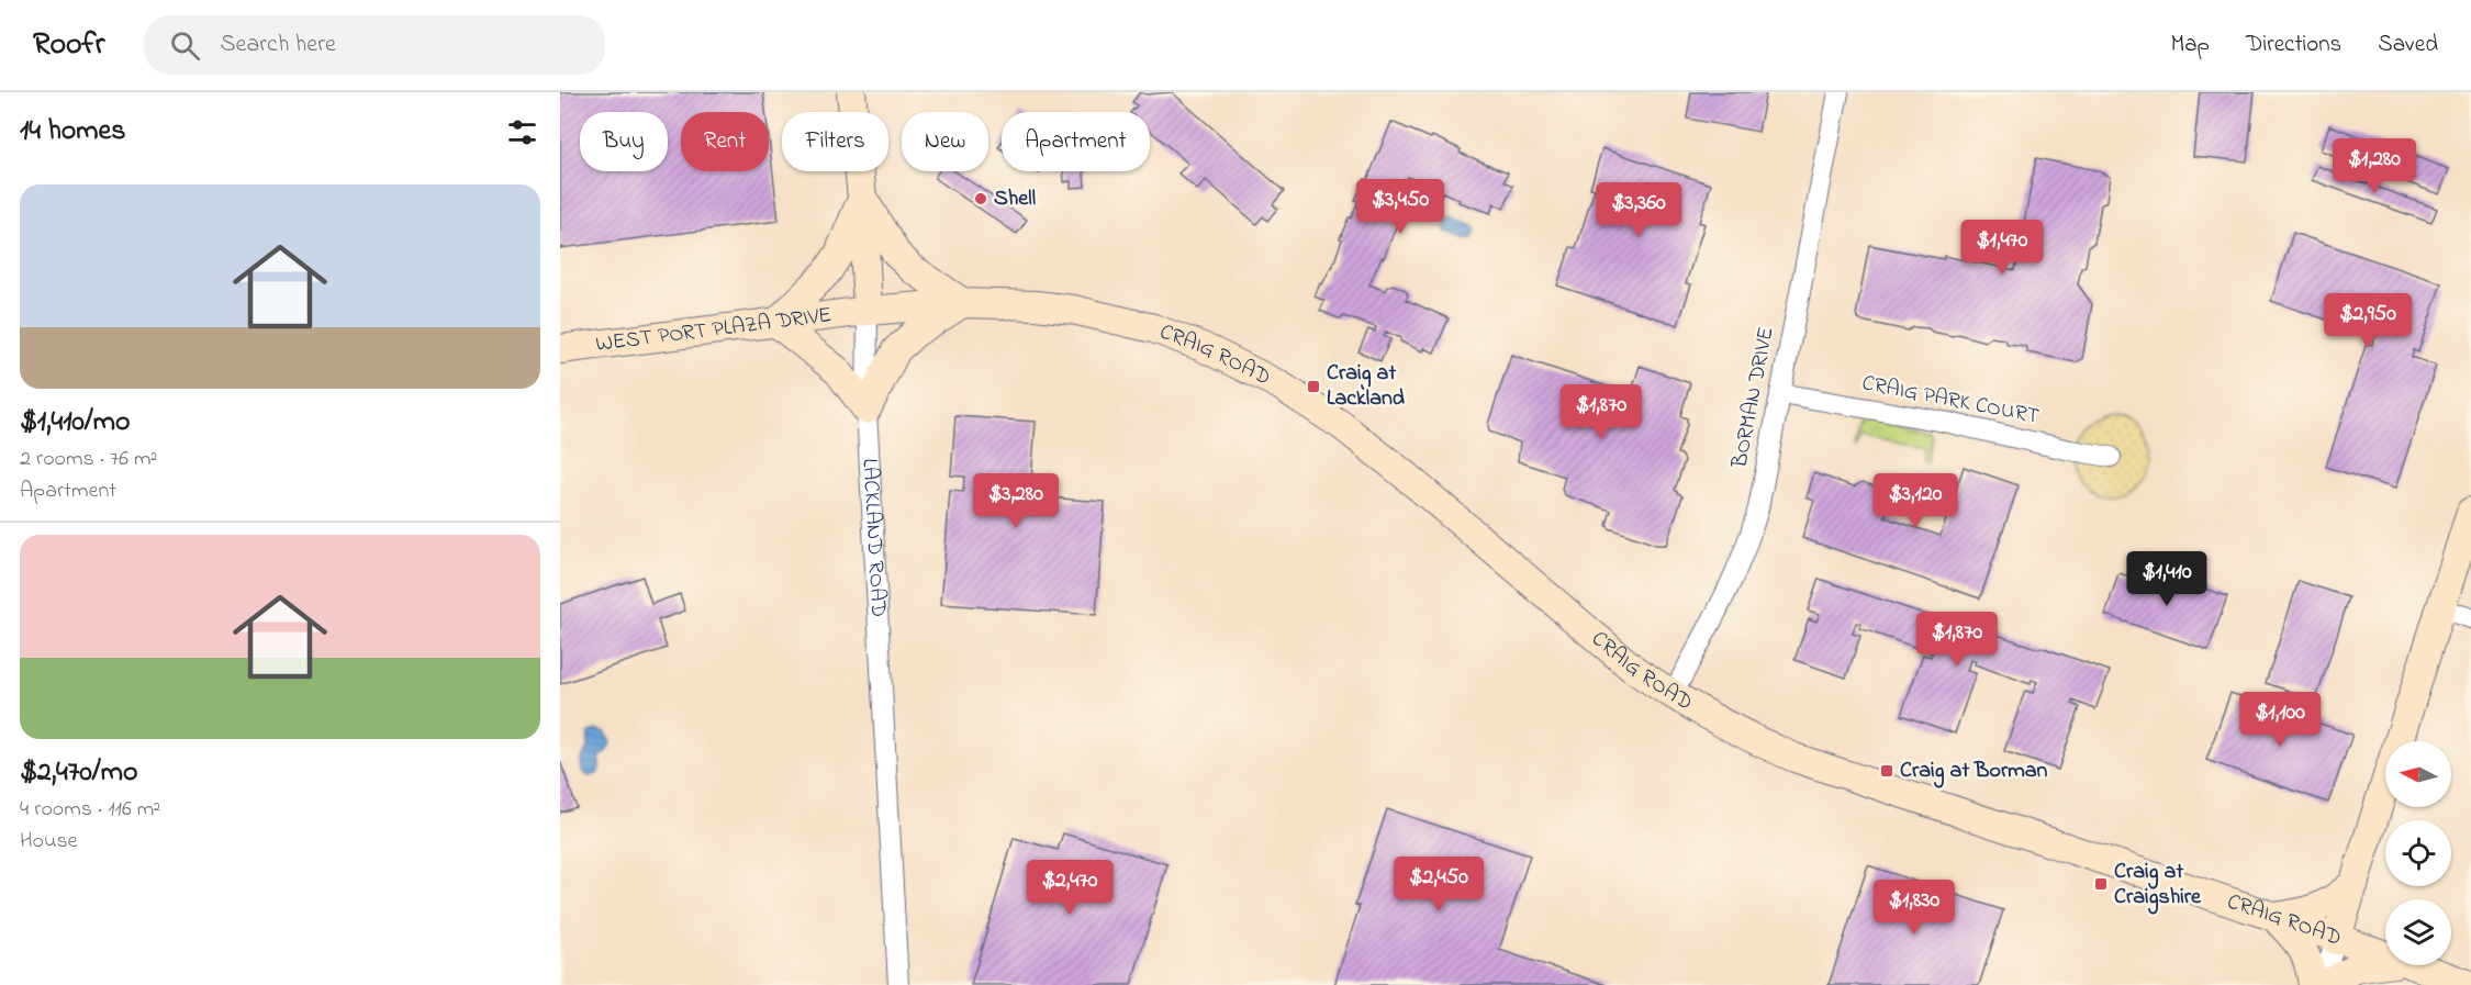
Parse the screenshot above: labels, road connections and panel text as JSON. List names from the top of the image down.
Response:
{
  "streets": {
    "main road": ["WEST PORT PLAZA DRIVE", "CRAIG ROAD", "LACKLAND ROAD"],
    "street": ["BORMAN DRIVE", "CRAIG PARK COURT"]
  },
  "crossings": [
    ["WEST PORT PLAZA DRIVE", "CRAIG ROAD"],
    ["WEST PORT PLAZA DRIVE", "LACKLAND ROAD"],
    ["CRAIG ROAD", "BORMAN DRIVE"],
    ["CRAIG ROAD", "LACKLAND ROAD"],
    ["BORMAN DRIVE", "CRAIG PARK COURT"]
  ],
  "places": {
    "other": ["Shell"],
    "transit": ["Craig at Lackland", "Craig at Borman", "Craig at Craigshire"]
  },
  "north": "left",
  "page": {
    "header": "Roofr",
    "search": "Search here",
    "nav": ["Map", "Directions", "Saved"],
    "heading": "14 homes",
    "chip": [
      "Buy",
      "Rent",
      "Filters",
      "New",
      "Apartment"
    ],
    "price": [
      "$1,280",
      "$3,450",
      "$3,360",
      "$1,470",
      "$2,950",
      "$1,870",
      "$3,280",
      "$3,120",
      "$1,410",
      "$1,870",
      "$1,100",
      "$2,450",
      "$2,470",
      "$1,830"
    ],
    "list": [
      {
        "name": "$1,410/mo",
        "note": "2 rooms · 76 m² · Apartment"
      },
      {
        "name": "$2,470/mo",
        "note": "4 rooms · 116 m² · House"
      }
    ]
  }
}
